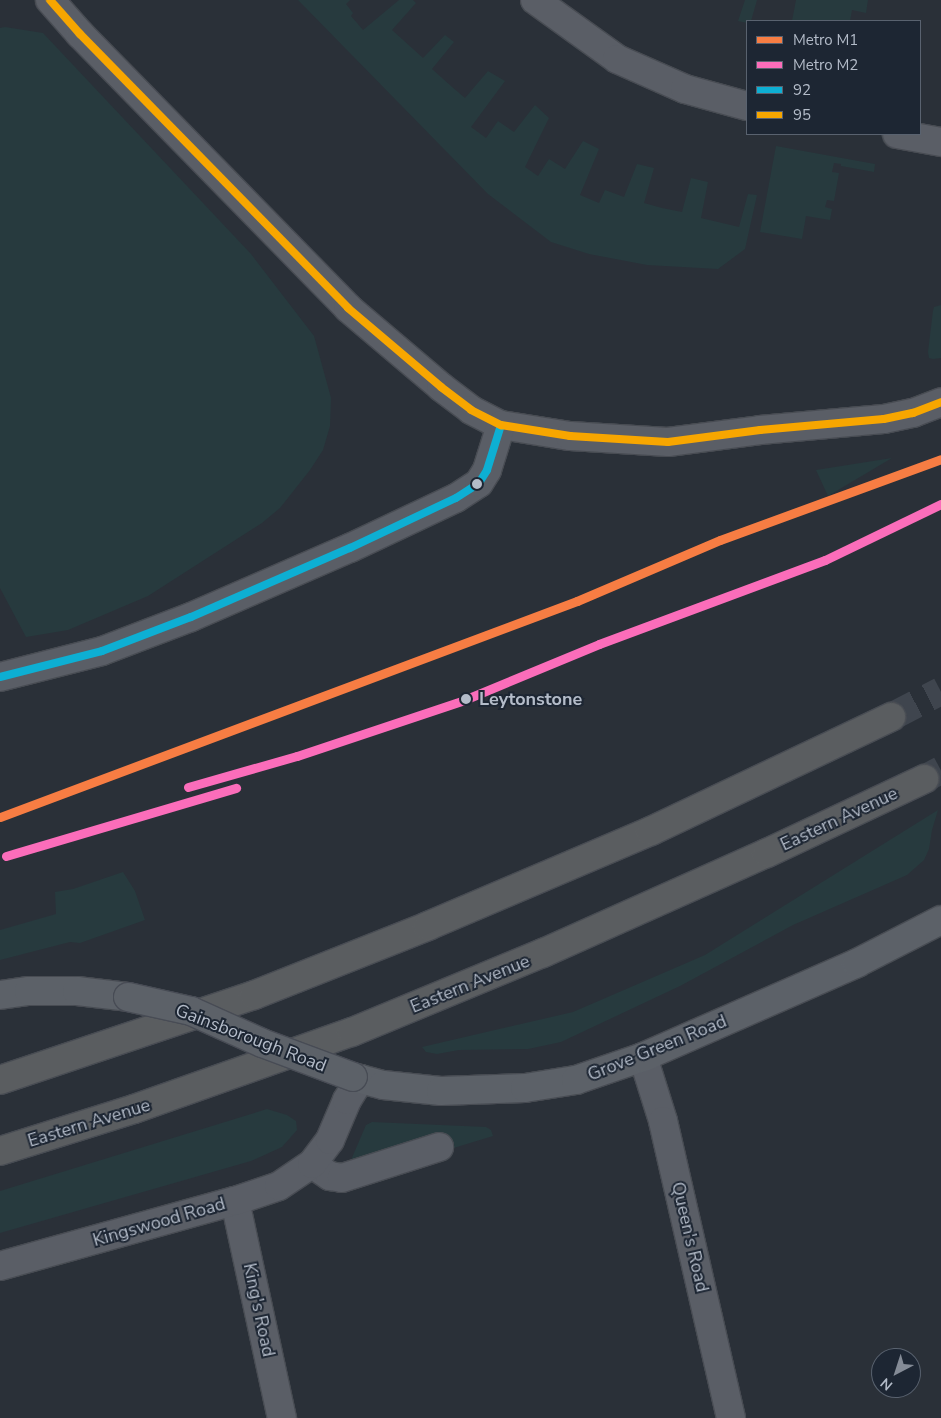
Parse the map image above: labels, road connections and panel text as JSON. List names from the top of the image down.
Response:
{
  "streets": {
    "highway": ["Eastern Avenue"],
    "main road": ["Gainsborough Road", "Grove Green Road"],
    "street": ["Kingswood Road", "Queen's Road", "King's Road"]
  },
  "crossings": [
    ["Gainsborough Road", "Grove Green Road"],
    ["Gainsborough Road", "Kingswood Road"],
    ["Grove Green Road", "Kingswood Road"],
    ["Grove Green Road", "Queen's Road"],
    ["Kingswood Road", "King's Road"]
  ],
  "places": ["Leytonstone"],
  "lines": [
    "transit line 95",
    "transit line 92",
    "metro line M1",
    "metro line M2"
  ],
  "legend": [
    "Metro M1",
    "Metro M2",
    "92",
    "95"
  ],
  "north": "bottom left"
}
